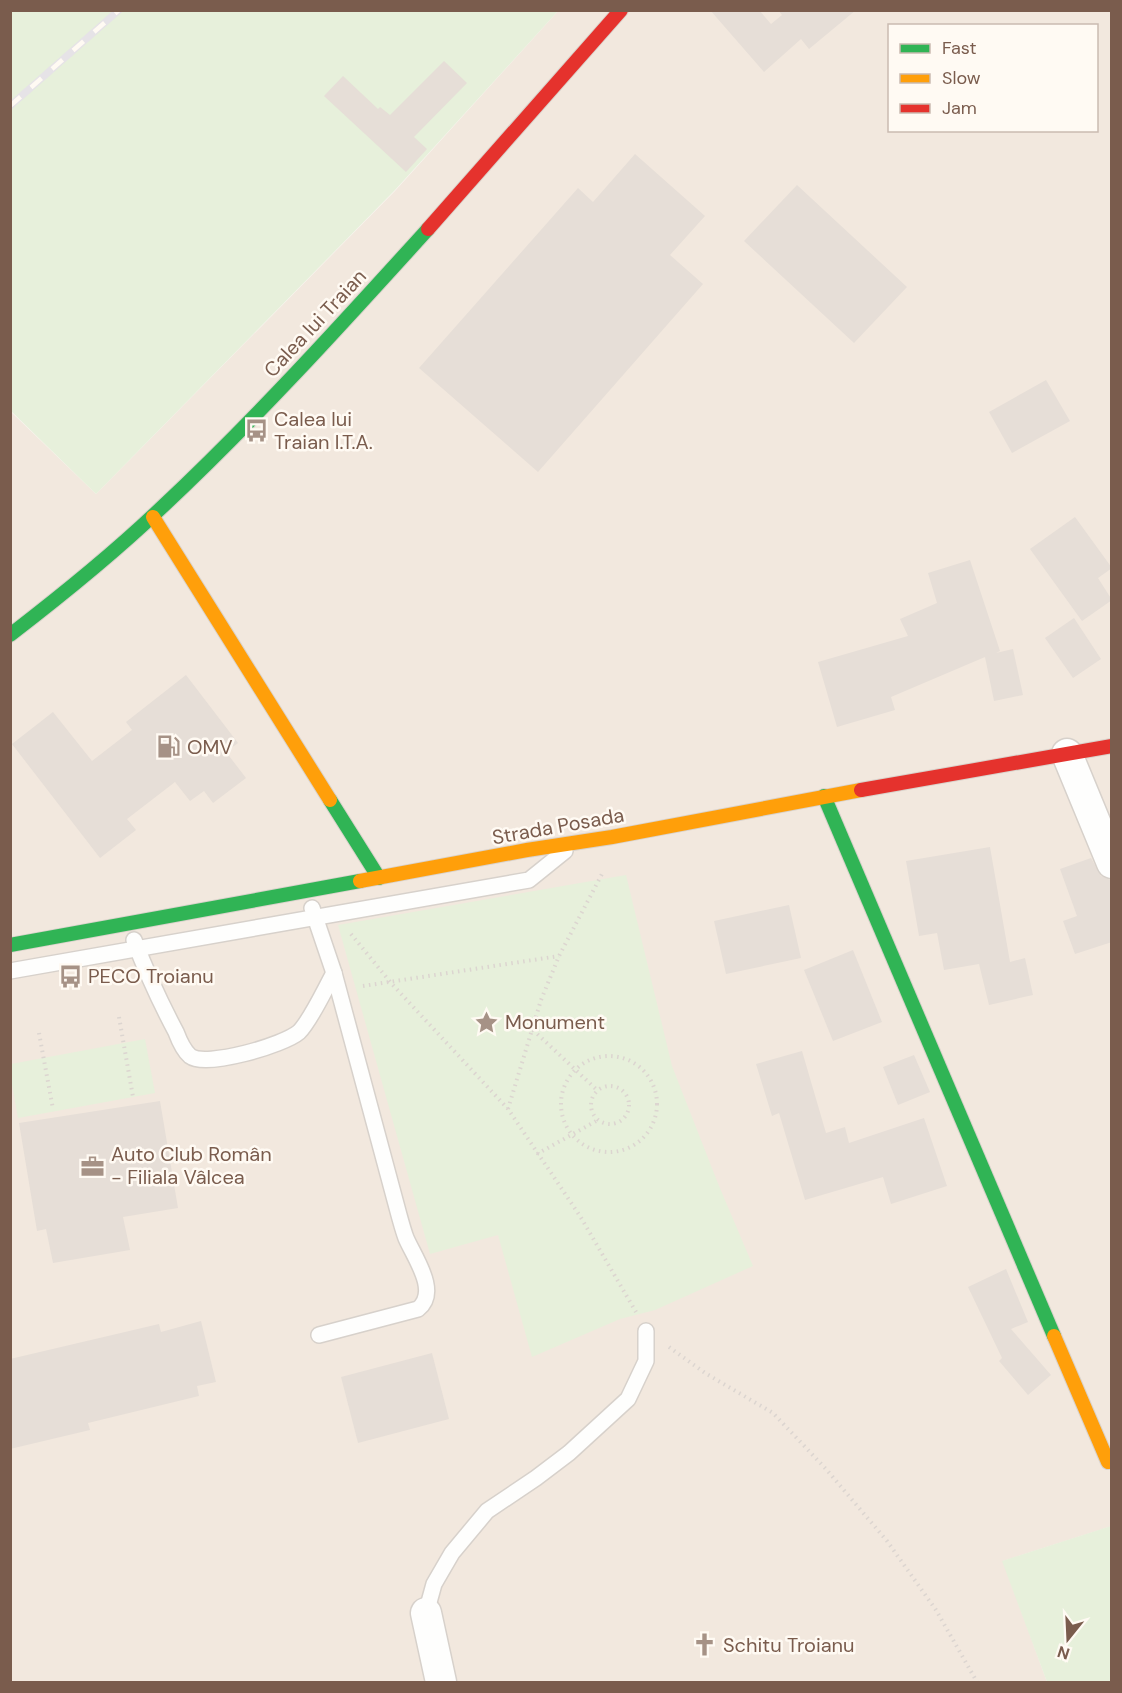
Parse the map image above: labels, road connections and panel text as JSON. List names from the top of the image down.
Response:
{
  "streets": {
    "main road": ["Calea lui Traian", "Strada Posada"]
  },
  "places": {
    "bus stop": ["Calea lui Traian I.T.A.", "PECO Troianu"],
    "fuel station": ["OMV"],
    "place": ["Monument"],
    "office": ["Auto Club Român - Filiala Vâlcea"],
    "church": ["Schitu Troianu"]
  },
  "legend": ["Fast", "Slow", "Jam"],
  "north": "bottom"
}
